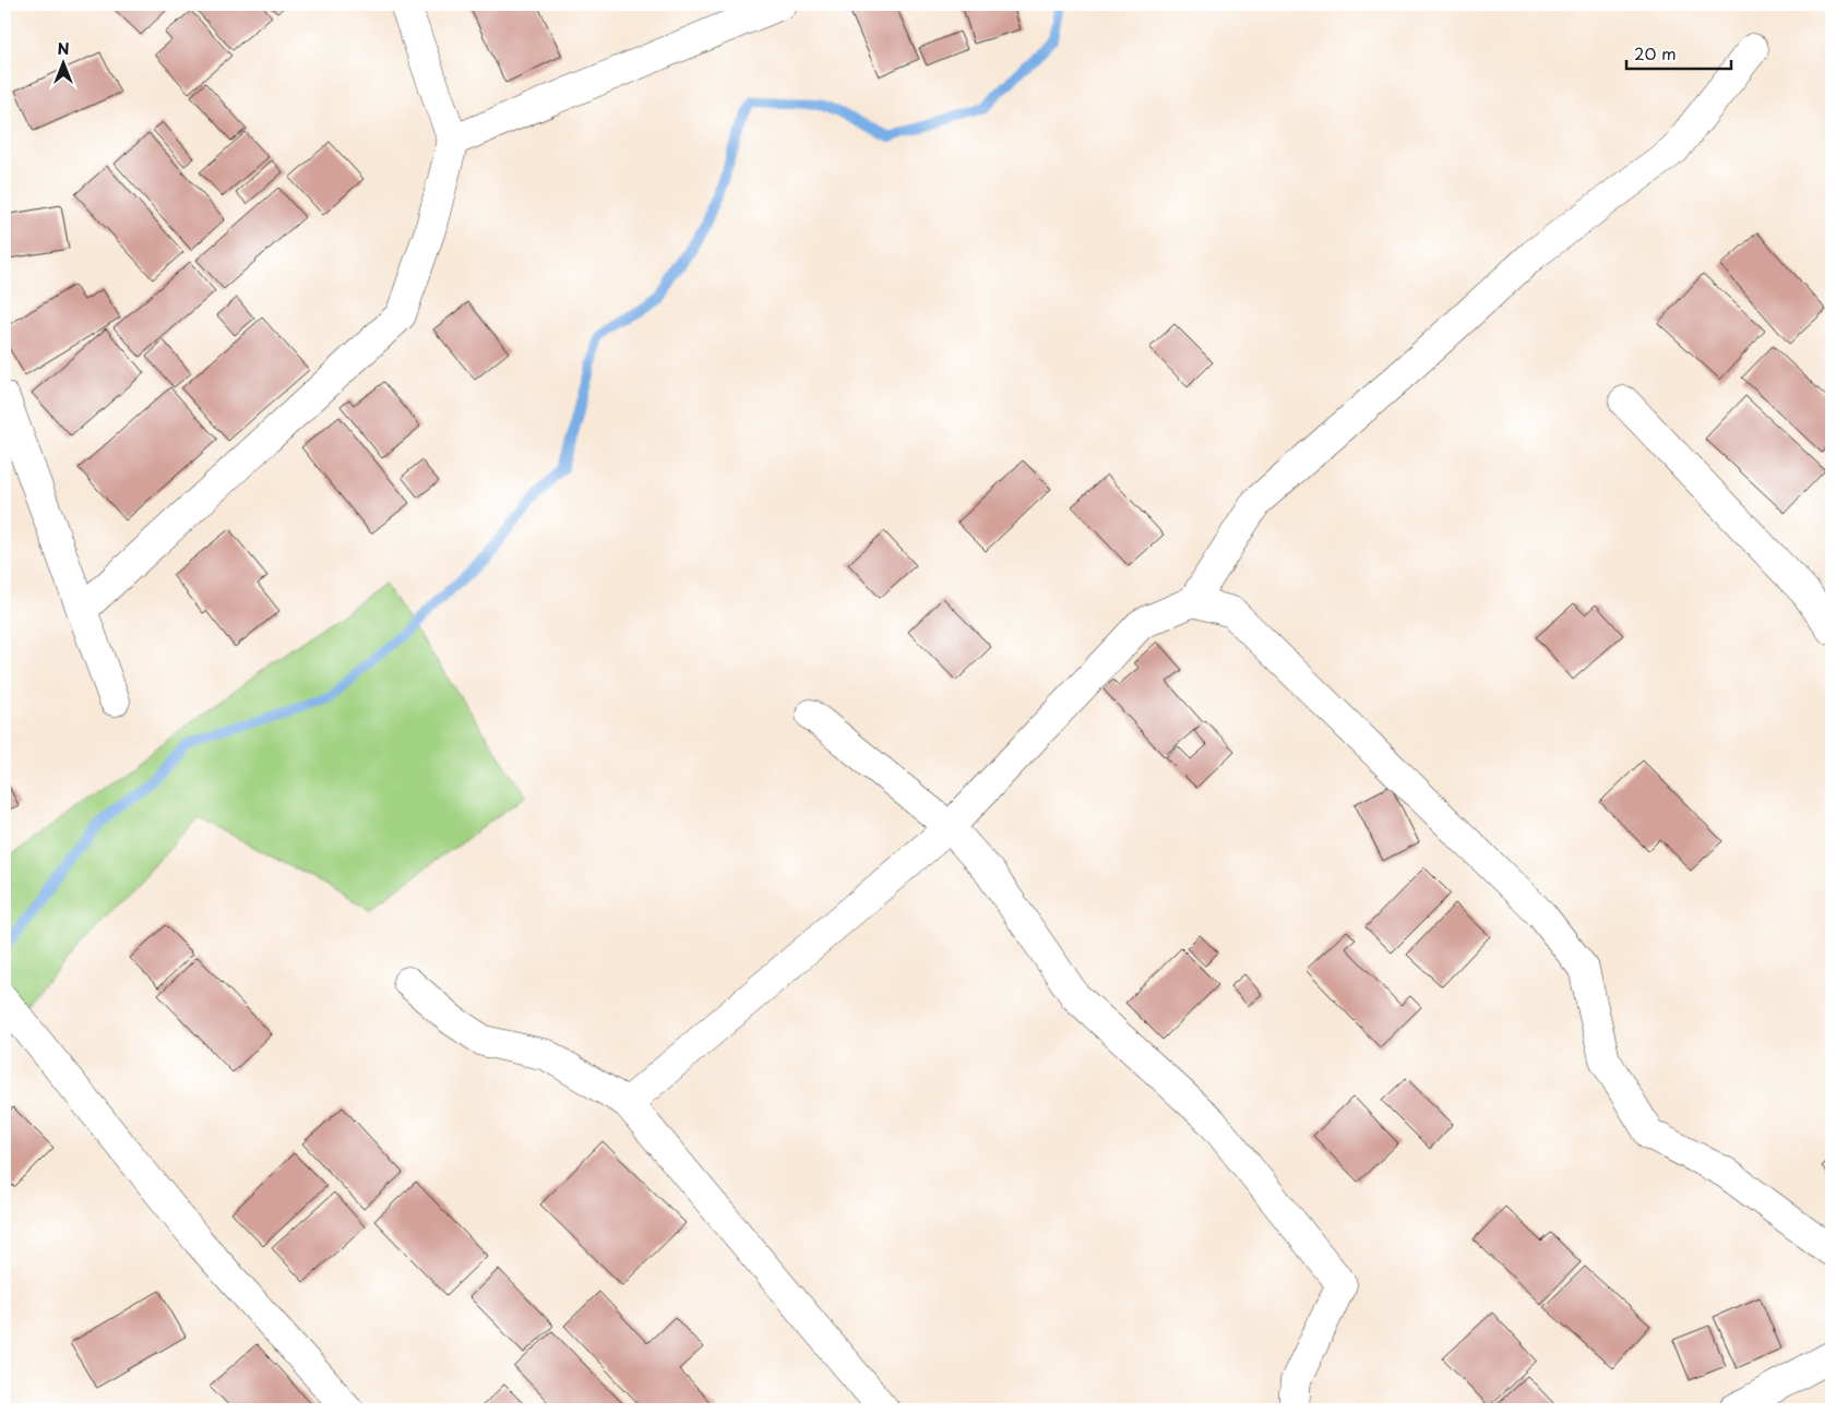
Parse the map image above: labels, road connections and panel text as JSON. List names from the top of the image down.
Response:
{
  "scale_bar": "20 m",
  "north": "top"
}
